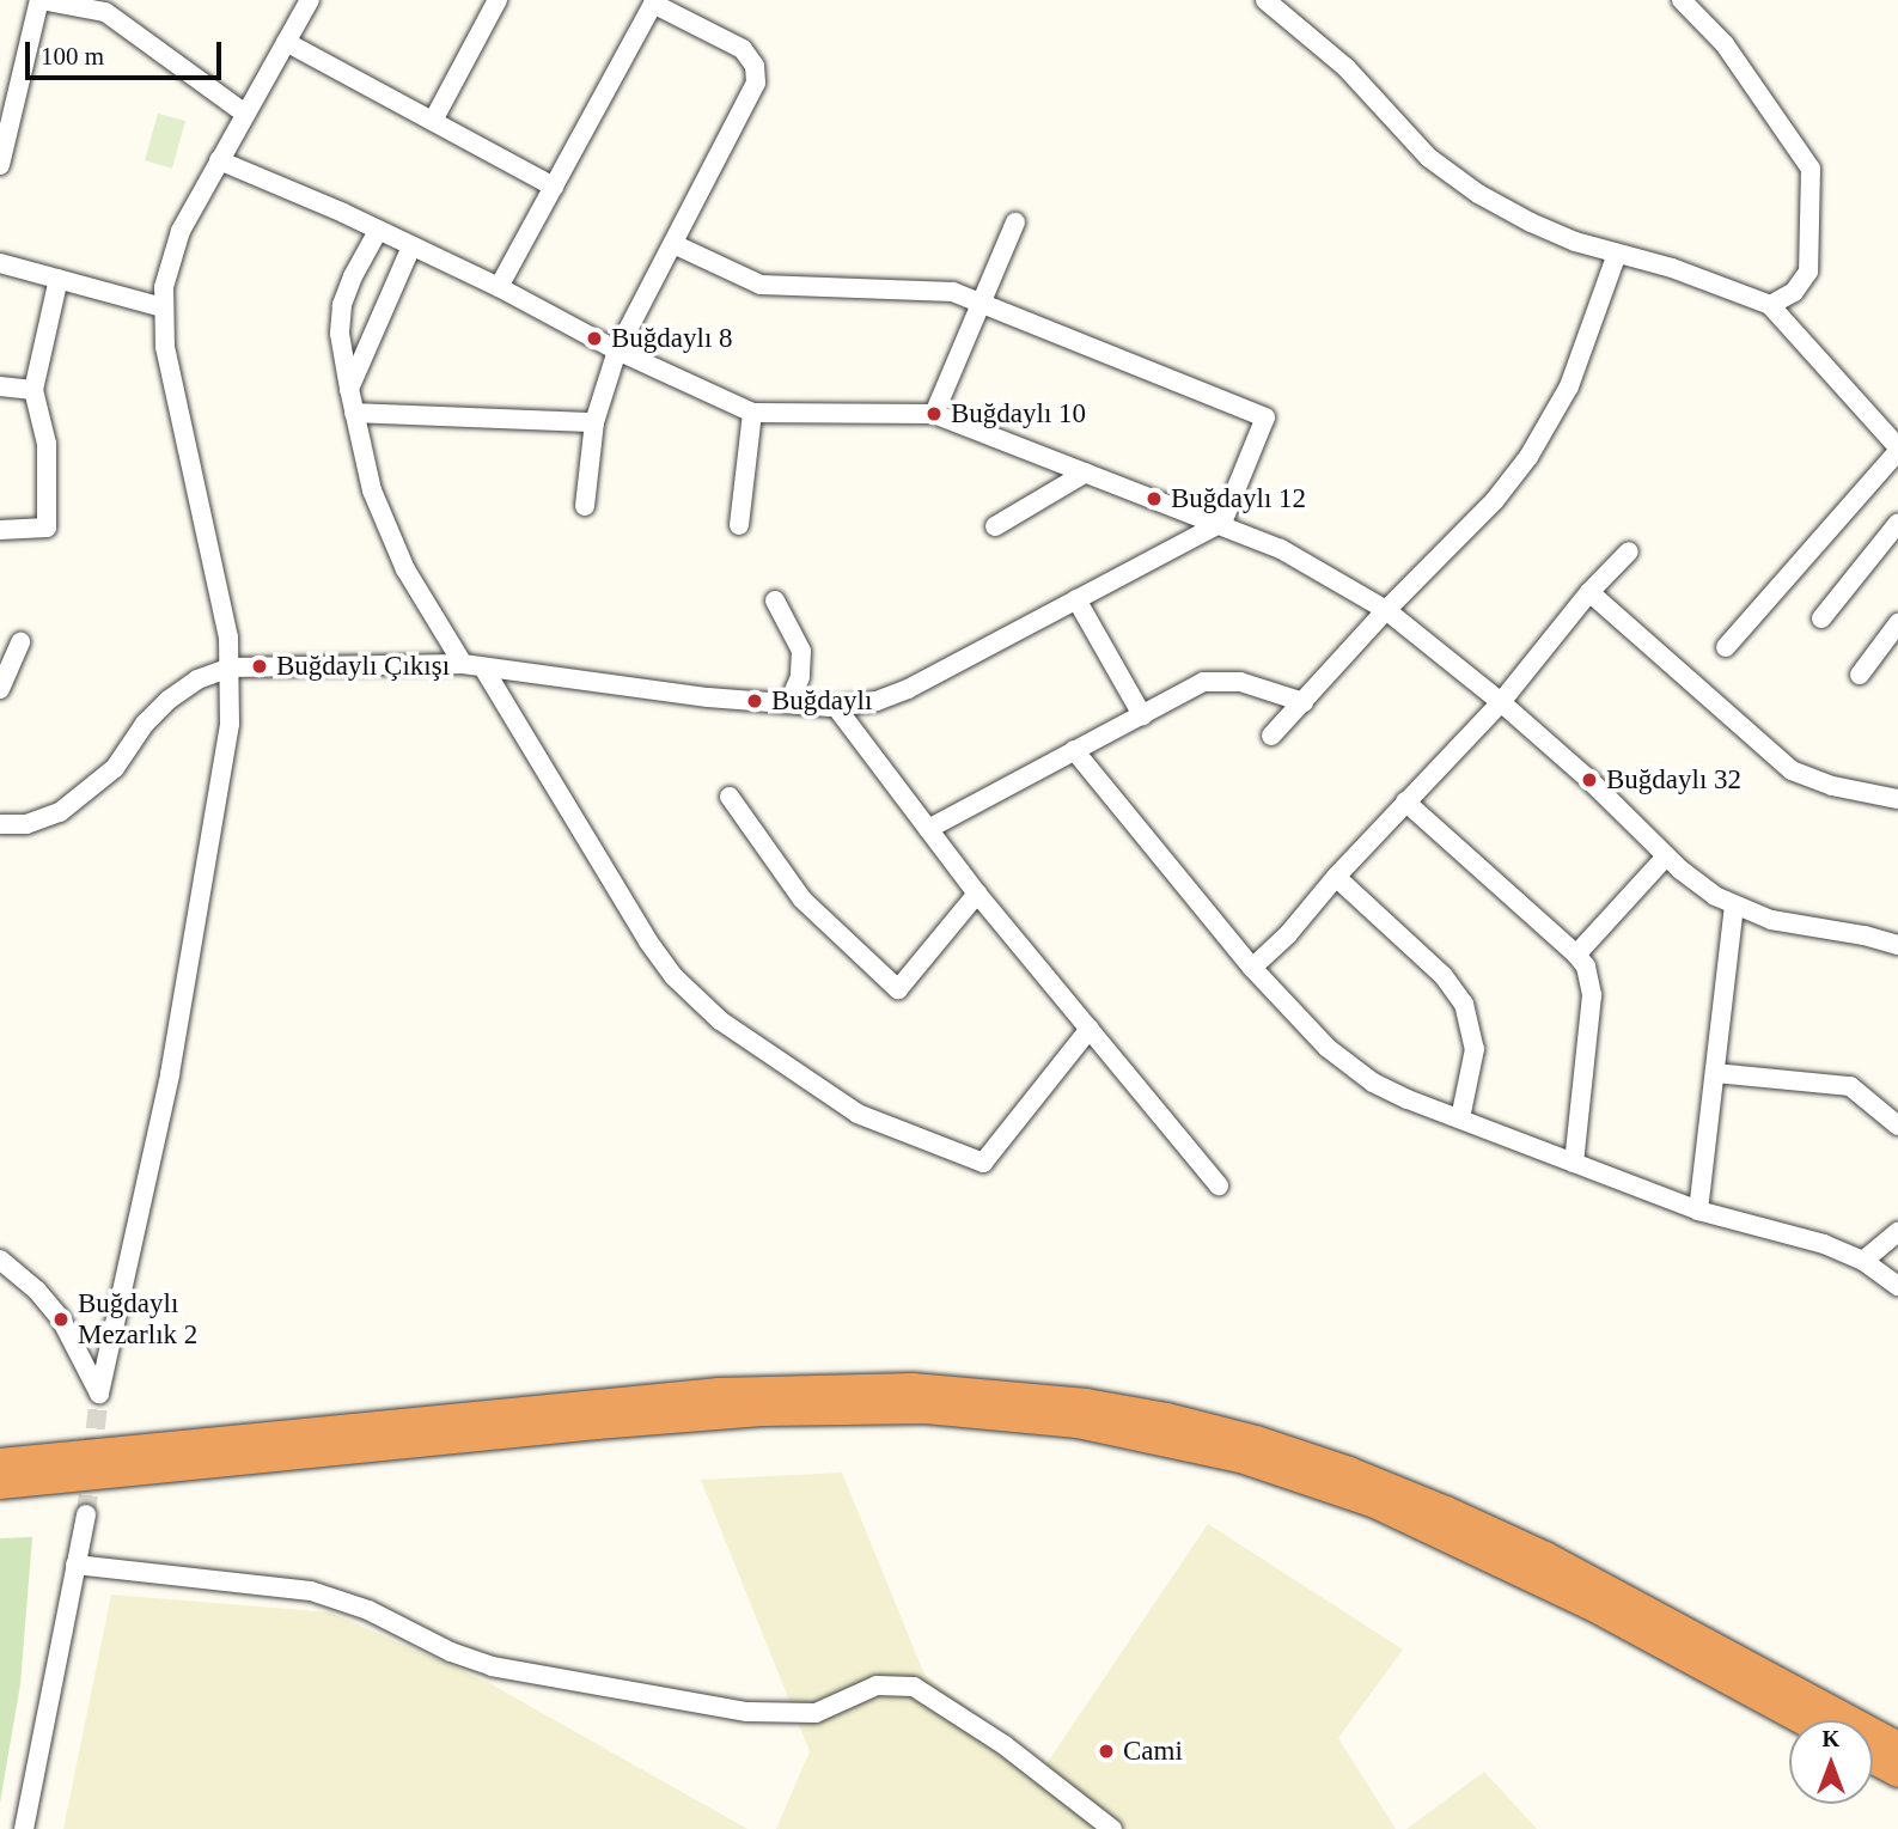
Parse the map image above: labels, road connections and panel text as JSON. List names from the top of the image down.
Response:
{
  "places": [
    "Buğdaylı 8",
    "Buğdaylı 10",
    "Buğdaylı 12",
    "Buğdaylı Çıkışı",
    "Buğdaylı",
    "Buğdaylı 32",
    "Buğdaylı Mezarlık 2",
    "Cami"
  ],
  "scale_bar": "100 m",
  "north": "top"
}
